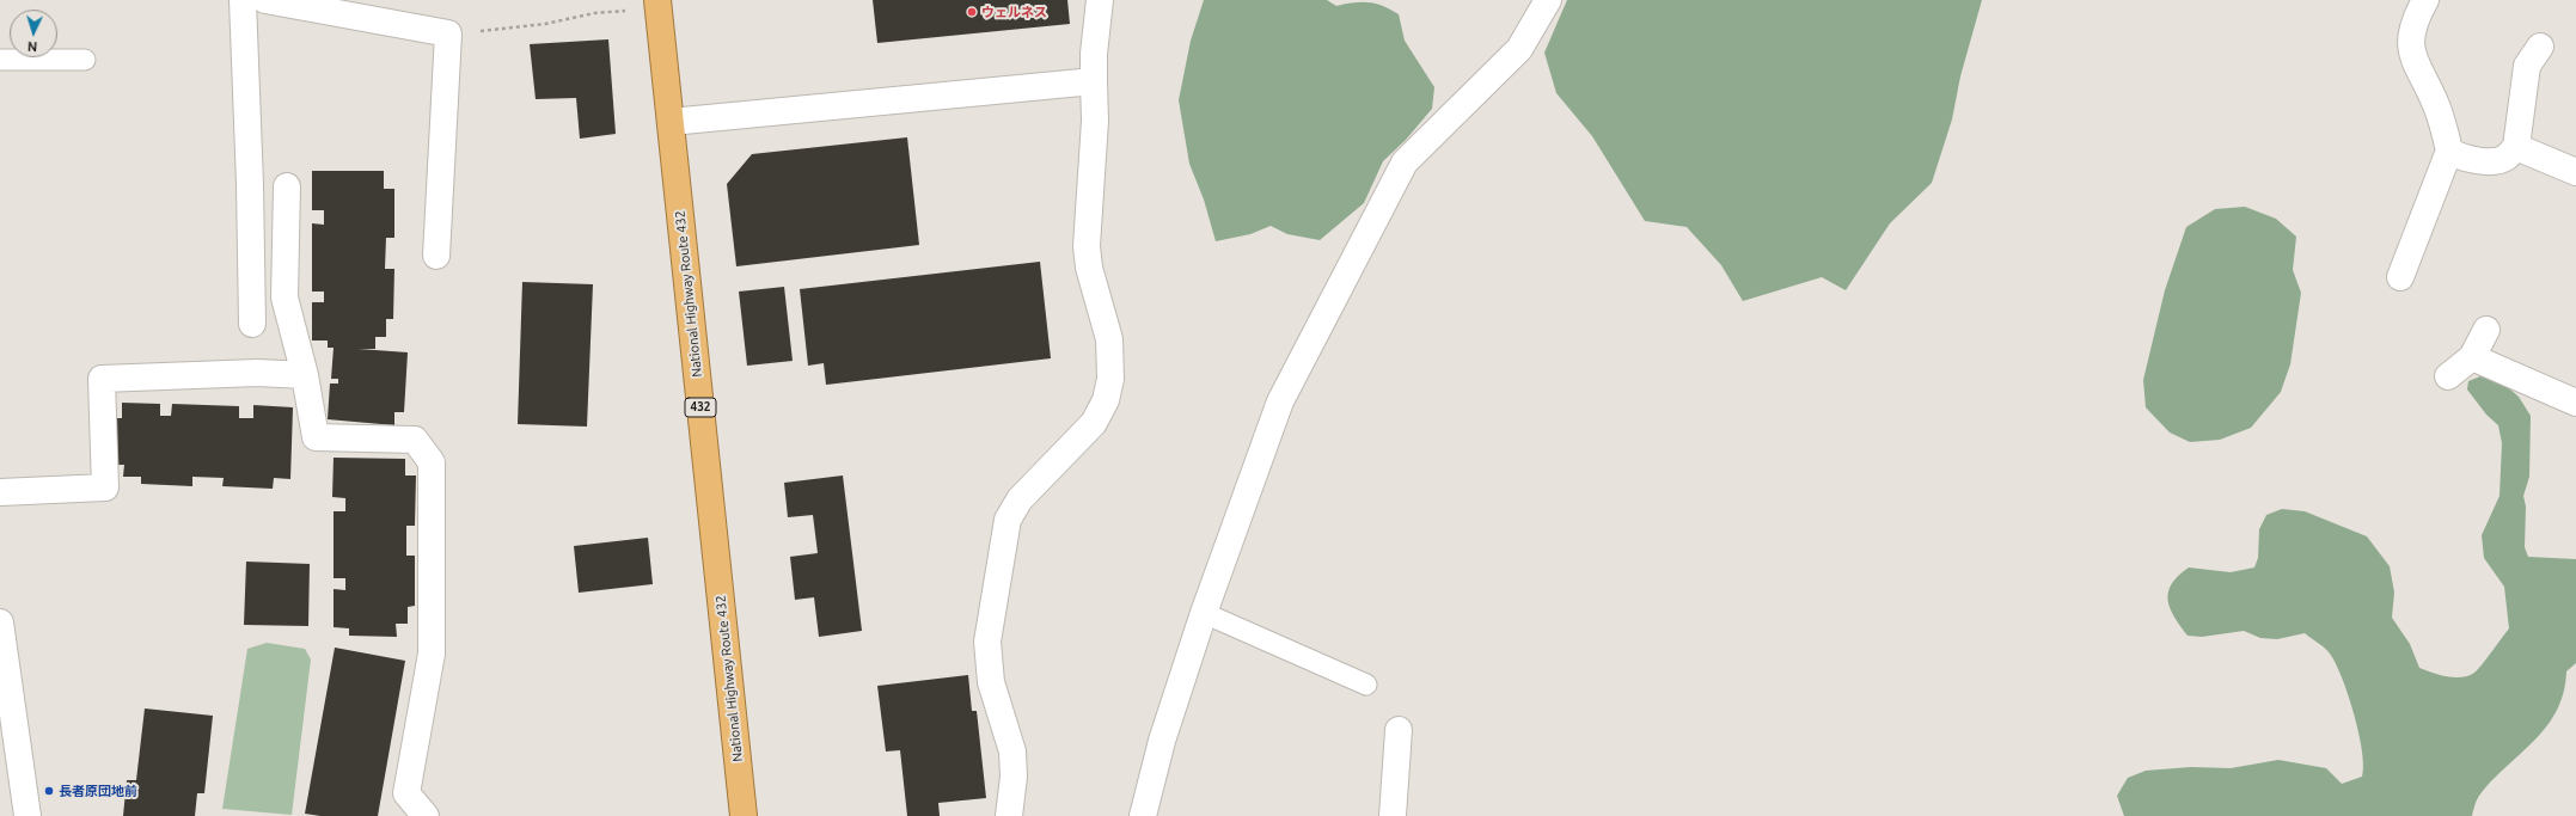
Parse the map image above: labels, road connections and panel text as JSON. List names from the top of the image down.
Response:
{
  "streets": {
    "highway": ["National Highway Route 432", "432"]
  },
  "places": ["ウェルネス", "長者原団地前"],
  "north": "bottom"
}
